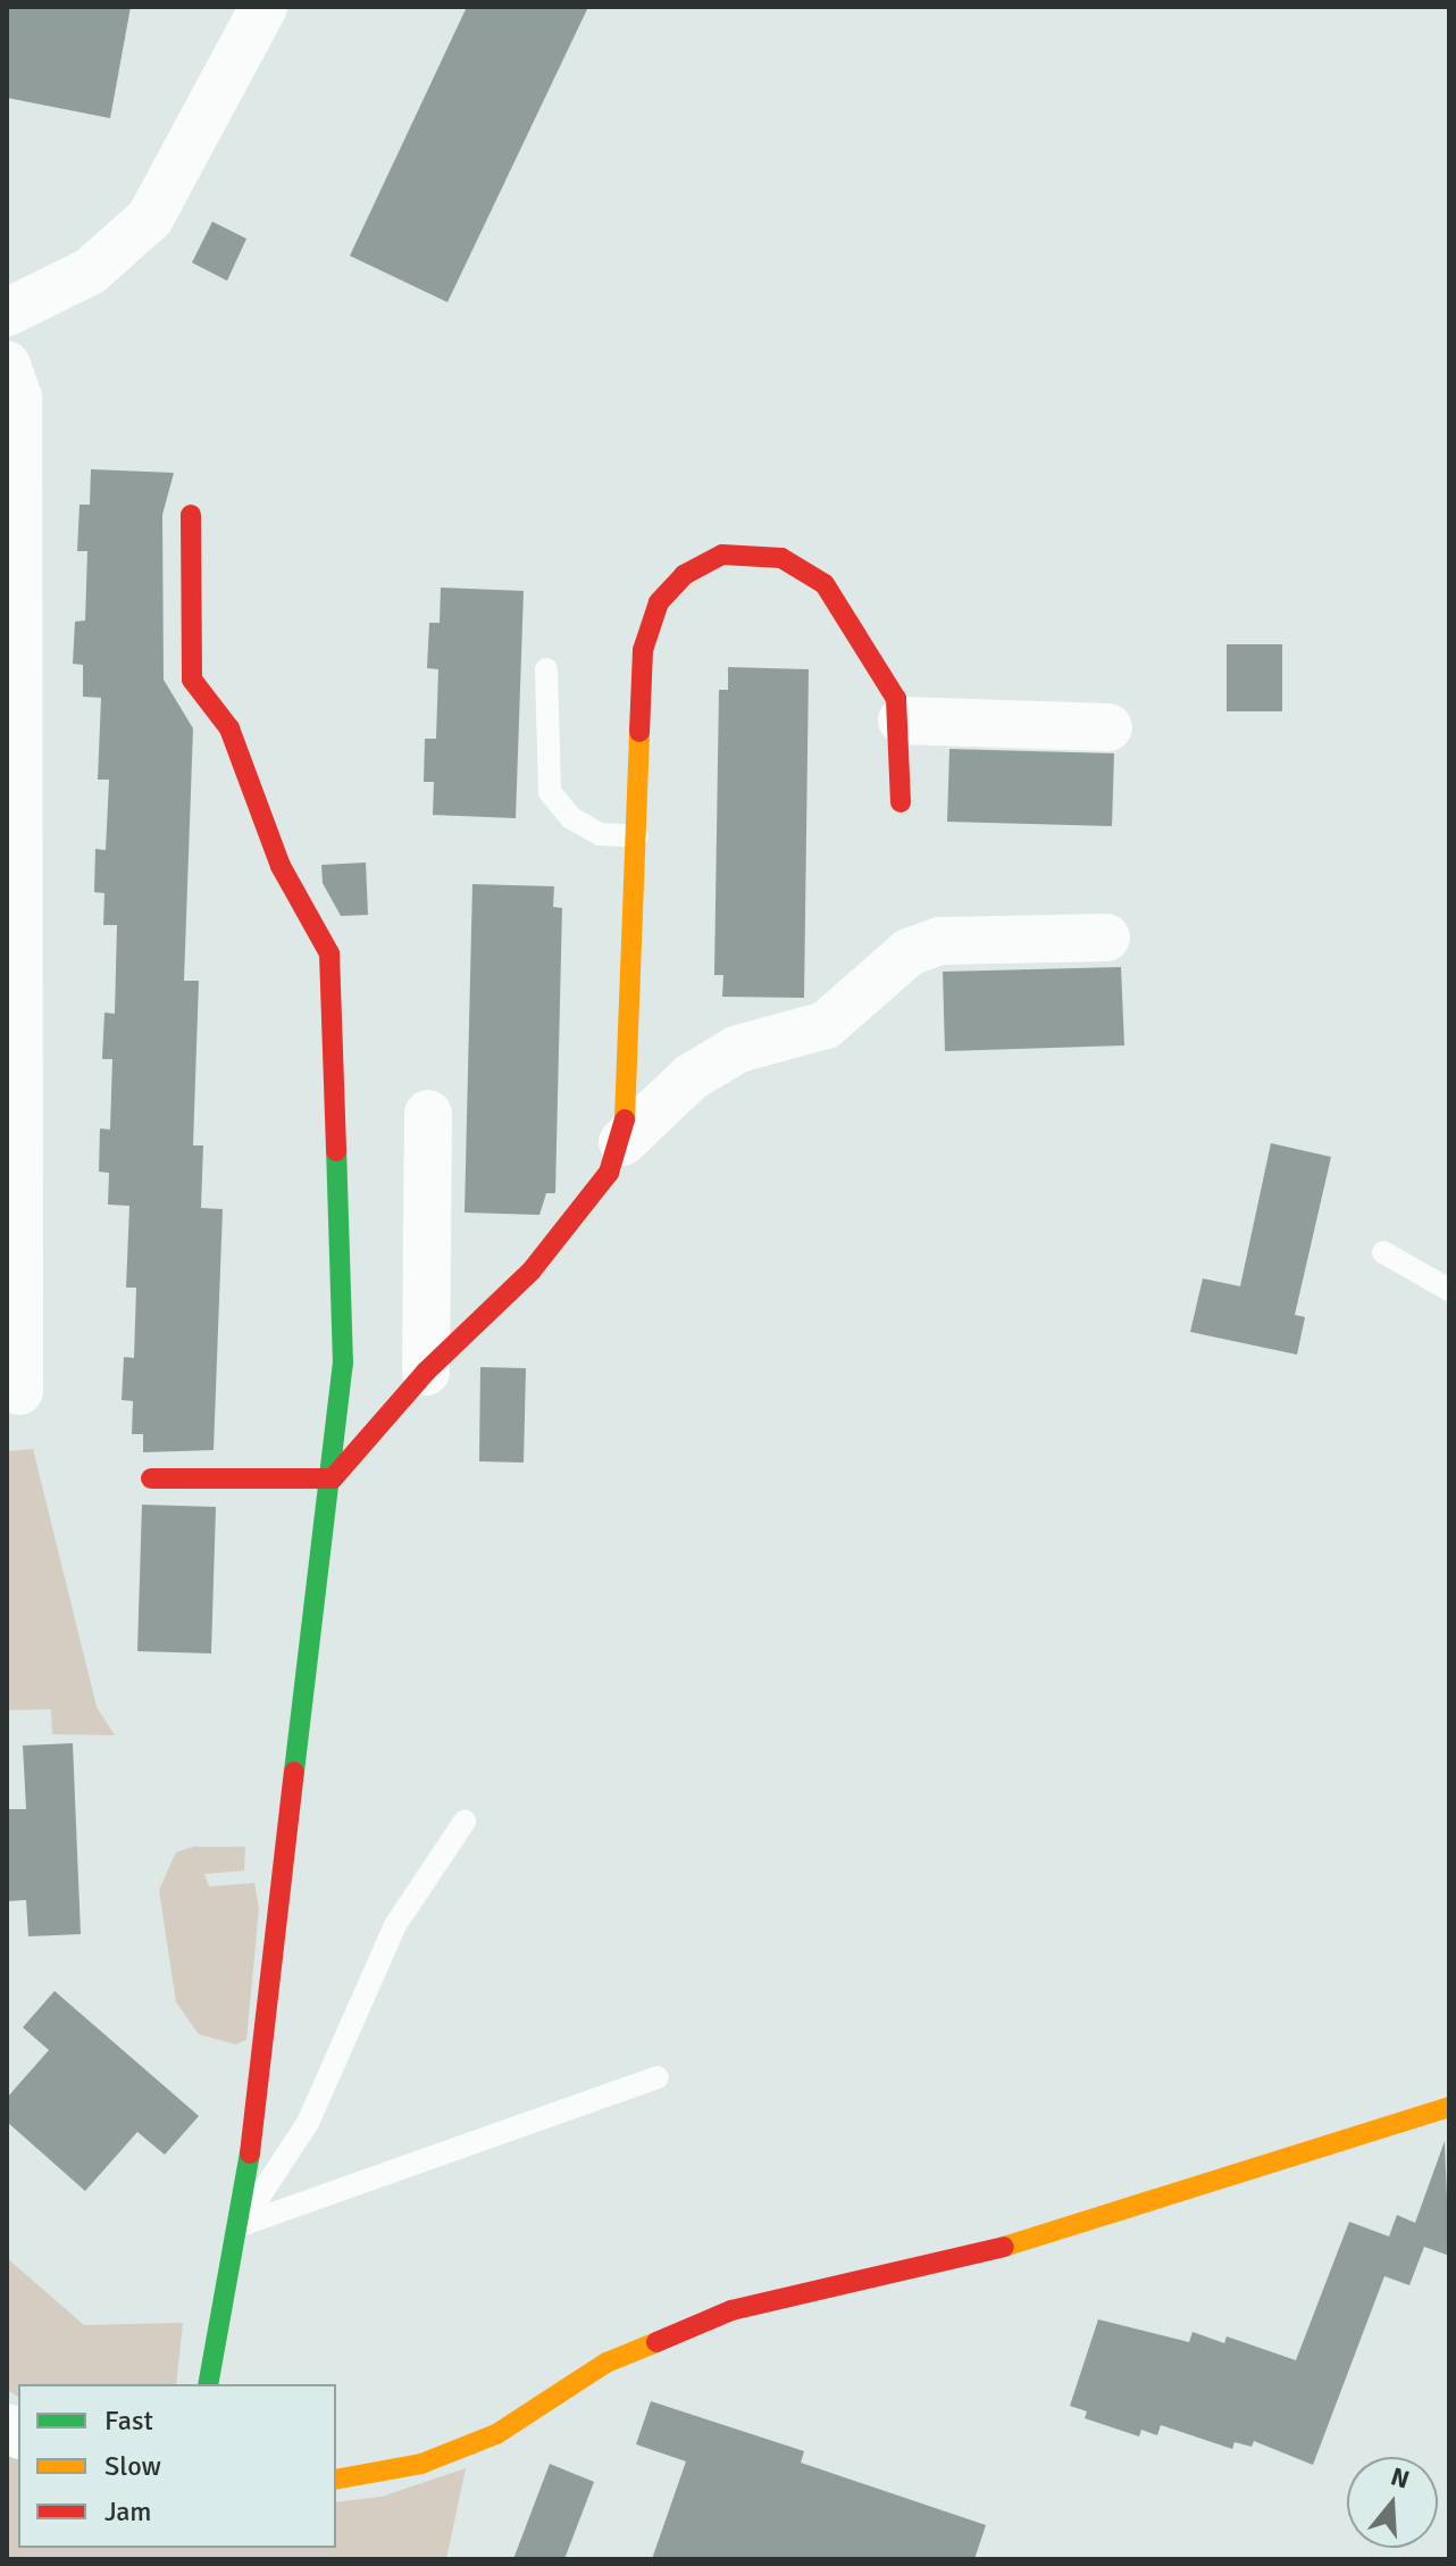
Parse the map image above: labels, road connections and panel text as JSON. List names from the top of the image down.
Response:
{
  "legend": ["Fast", "Slow", "Jam"],
  "north": "top"
}
